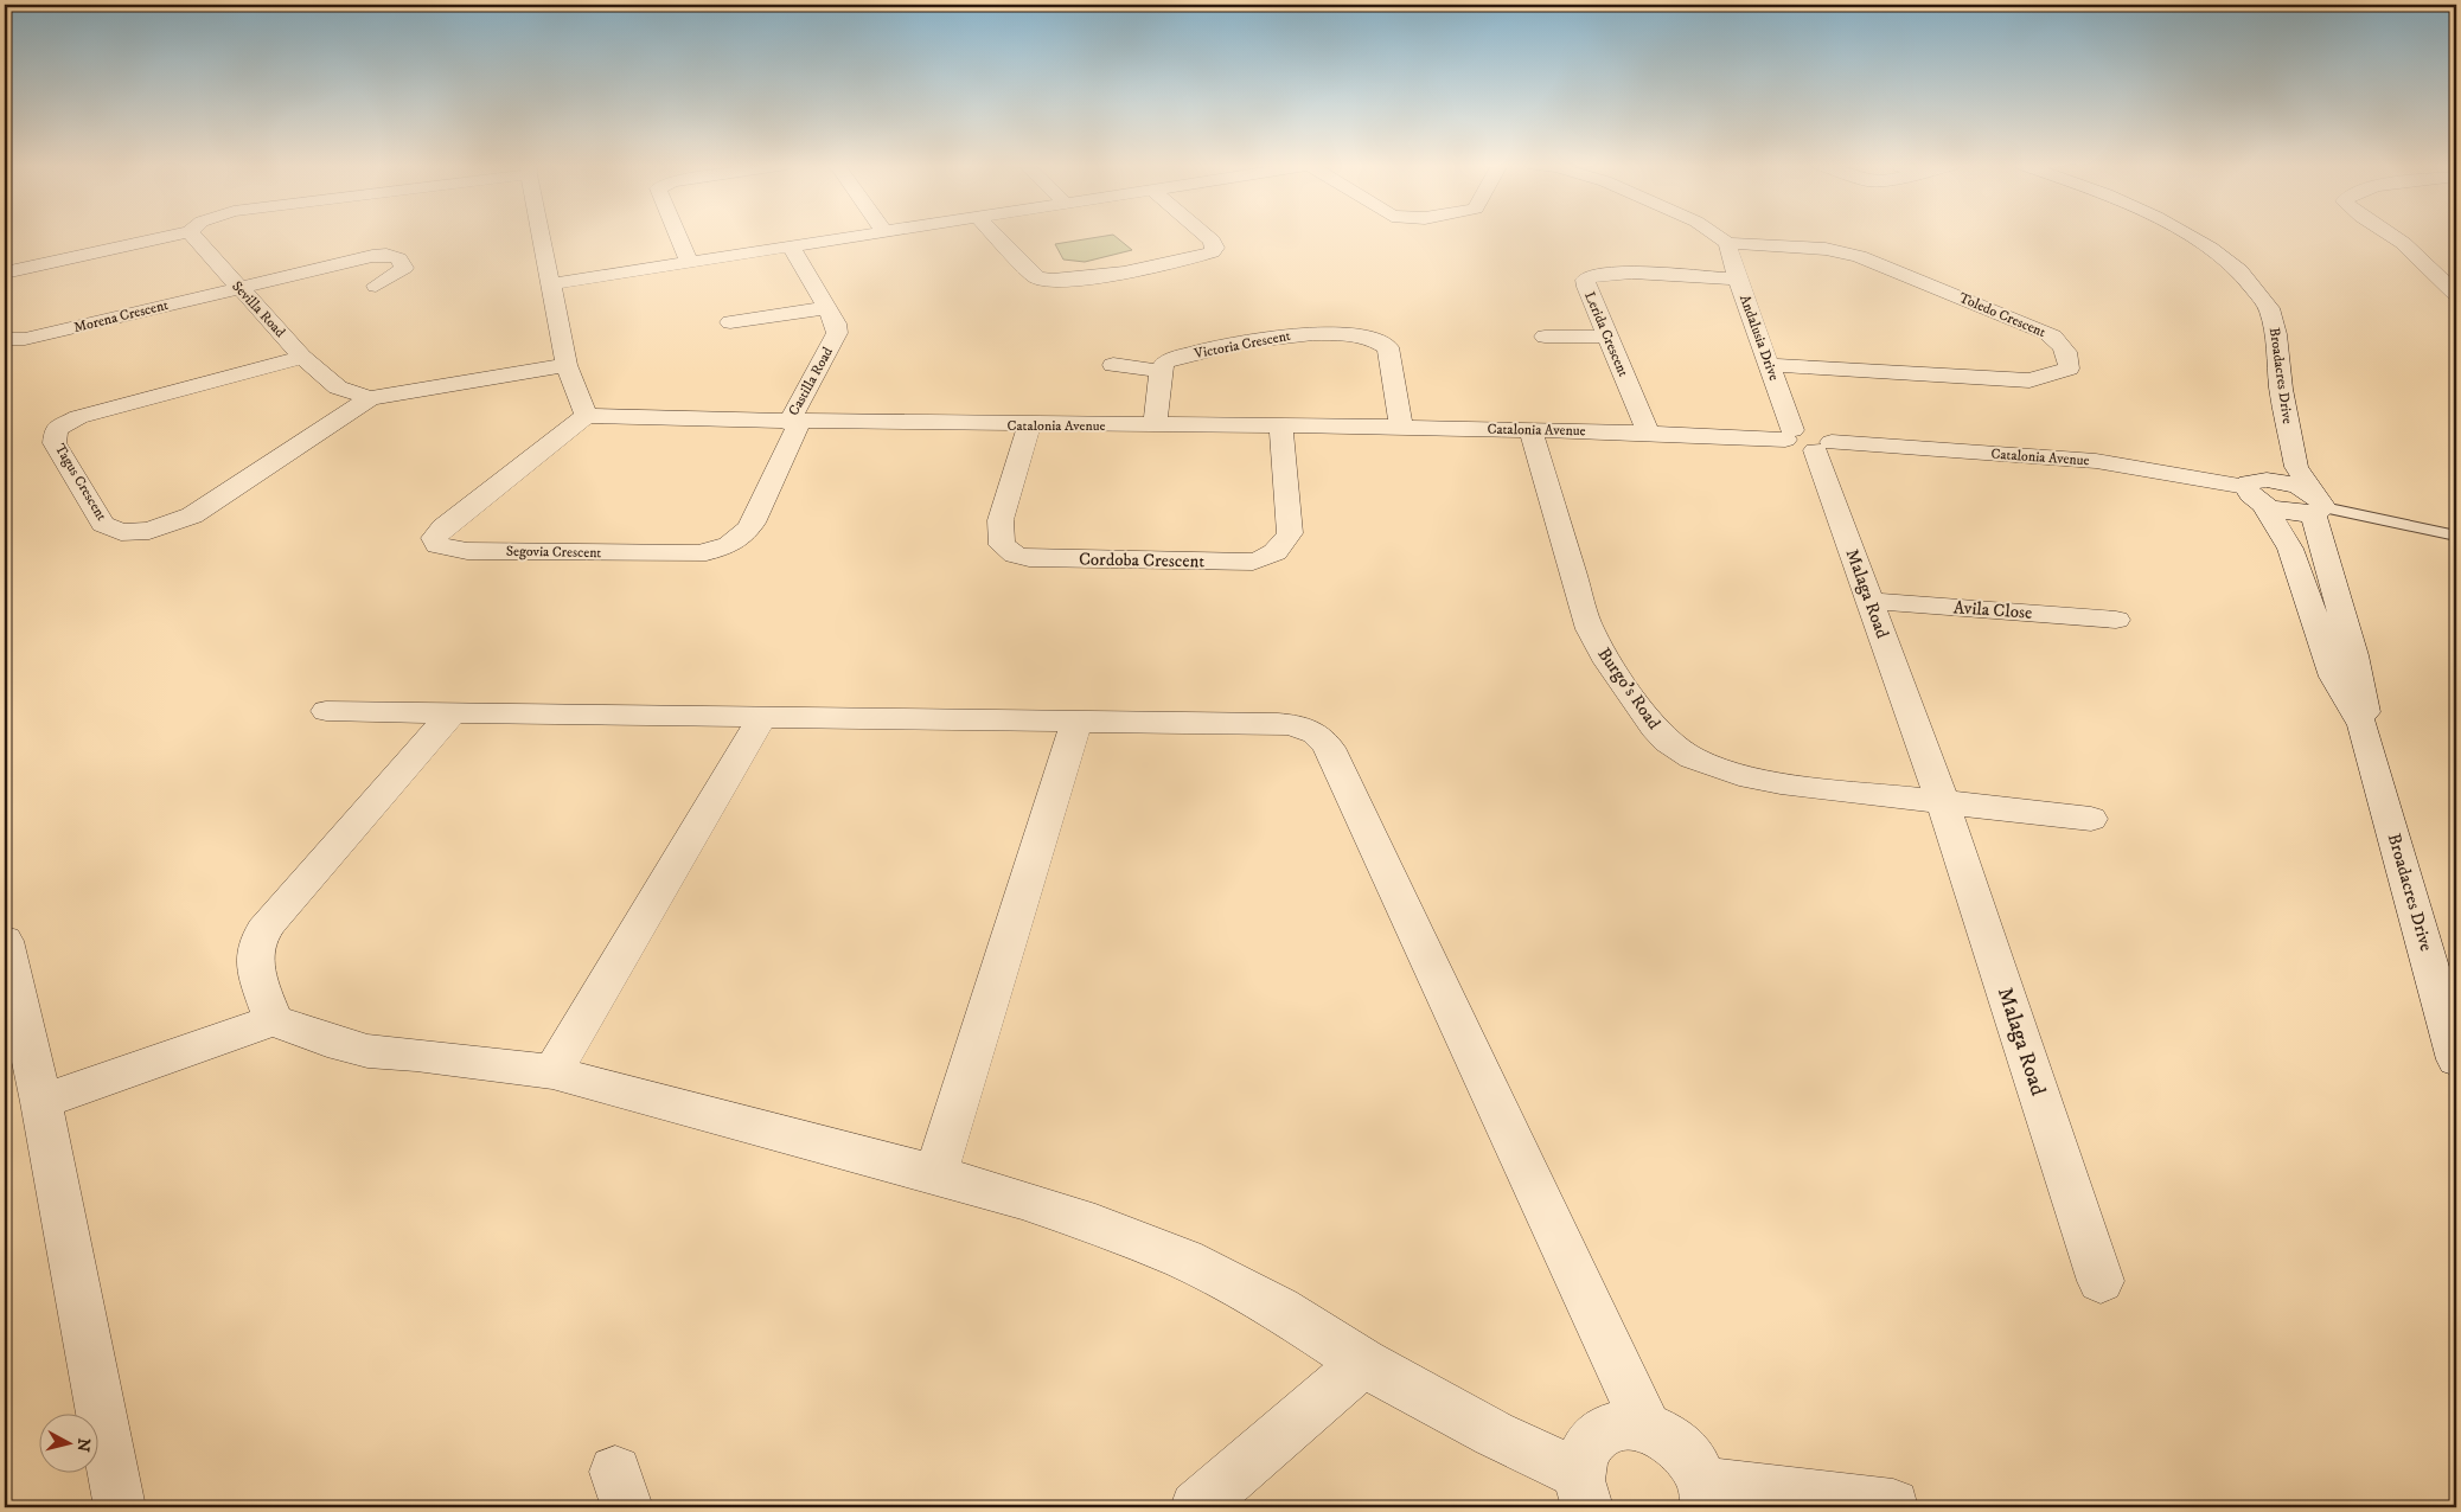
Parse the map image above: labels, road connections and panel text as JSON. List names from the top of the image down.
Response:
{
  "streets": {
    "street": [
      "Sevilla Road",
      "Toledo Crescent",
      "Morena Crescent",
      "Lerida Crescent",
      "Andalusia Drive",
      "Victoria Crescent",
      "Broadacres Drive",
      "Castilla Road",
      "Catalonia Avenue",
      "Tagus Crescent",
      "Segovia Crescent",
      "Cordoba Crescent",
      "Malaga Road",
      "Avila Close",
      "Burgo's Road"
    ]
  },
  "crossings": [
    ["Sevilla Road", "Morena Crescent"],
    ["Sevilla Road", "Tagus Crescent"],
    ["Toledo Crescent", "Andalusia Drive"],
    ["Lerida Crescent", "Andalusia Drive"],
    ["Lerida Crescent", "Catalonia Avenue"],
    ["Andalusia Drive", "Catalonia Avenue"],
    ["Andalusia Drive", "Malaga Road"],
    ["Victoria Crescent", "Catalonia Avenue"],
    ["Broadacres Drive", "Catalonia Avenue"],
    ["Castilla Road", "Catalonia Avenue"],
    ["Castilla Road", "Segovia Crescent"],
    ["Catalonia Avenue", "Segovia Crescent"],
    ["Catalonia Avenue", "Cordoba Crescent"],
    ["Catalonia Avenue", "Malaga Road"],
    ["Catalonia Avenue", "Burgo's Road"],
    ["Malaga Road", "Avila Close"],
    ["Malaga Road", "Burgo's Road"]
  ],
  "north": "right"
}
